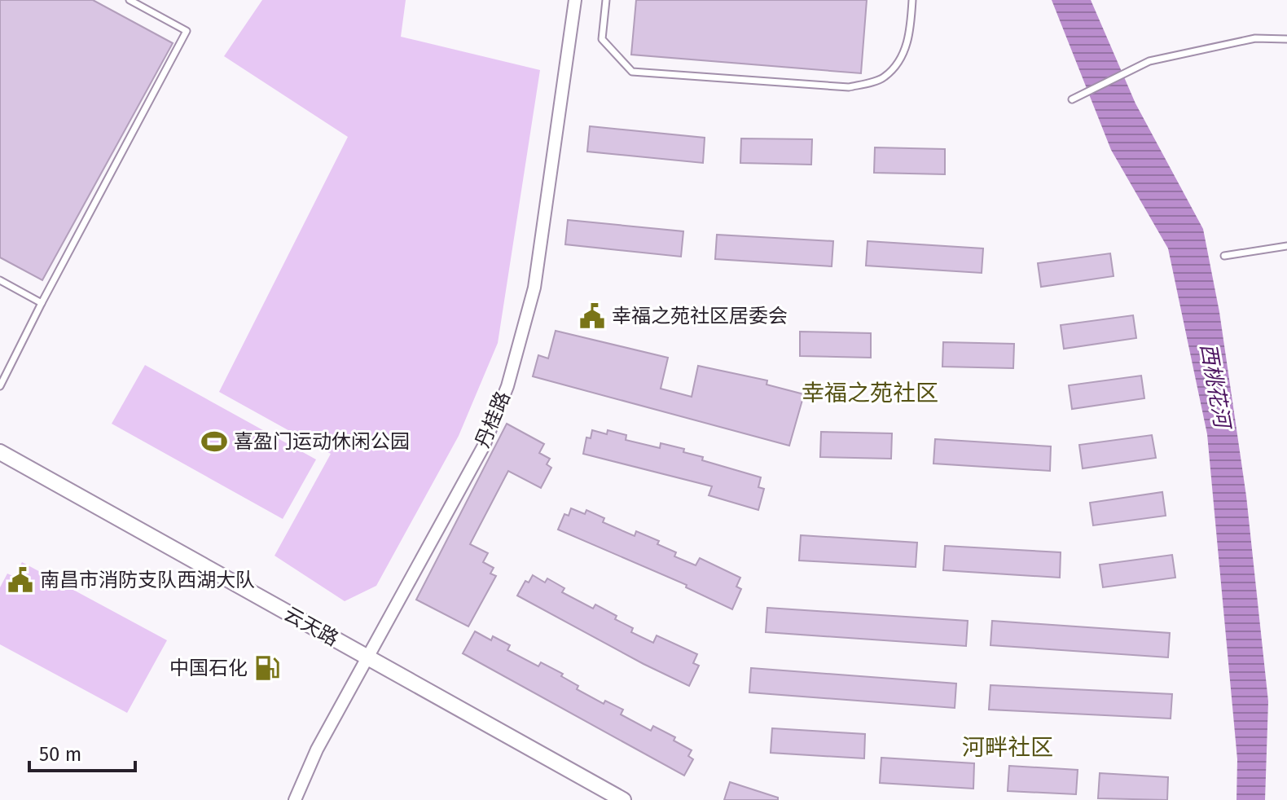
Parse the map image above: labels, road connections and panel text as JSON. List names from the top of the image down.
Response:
{
  "streets": {
    "street": ["丹桂路", "云天路"]
  },
  "crossings": [
    ["丹桂路", "云天路"]
  ],
  "districts": ["幸福之苑社区", "河畔社区"],
  "water": ["西桃花河"],
  "places": {
    "public building": ["幸福之苑社区居委会", "南昌市消防支队西湖大队"],
    "sports": ["喜盈门运动休闲公园"],
    "fuel station": ["中国石化"]
  },
  "scale_bar": "50 m"
}
